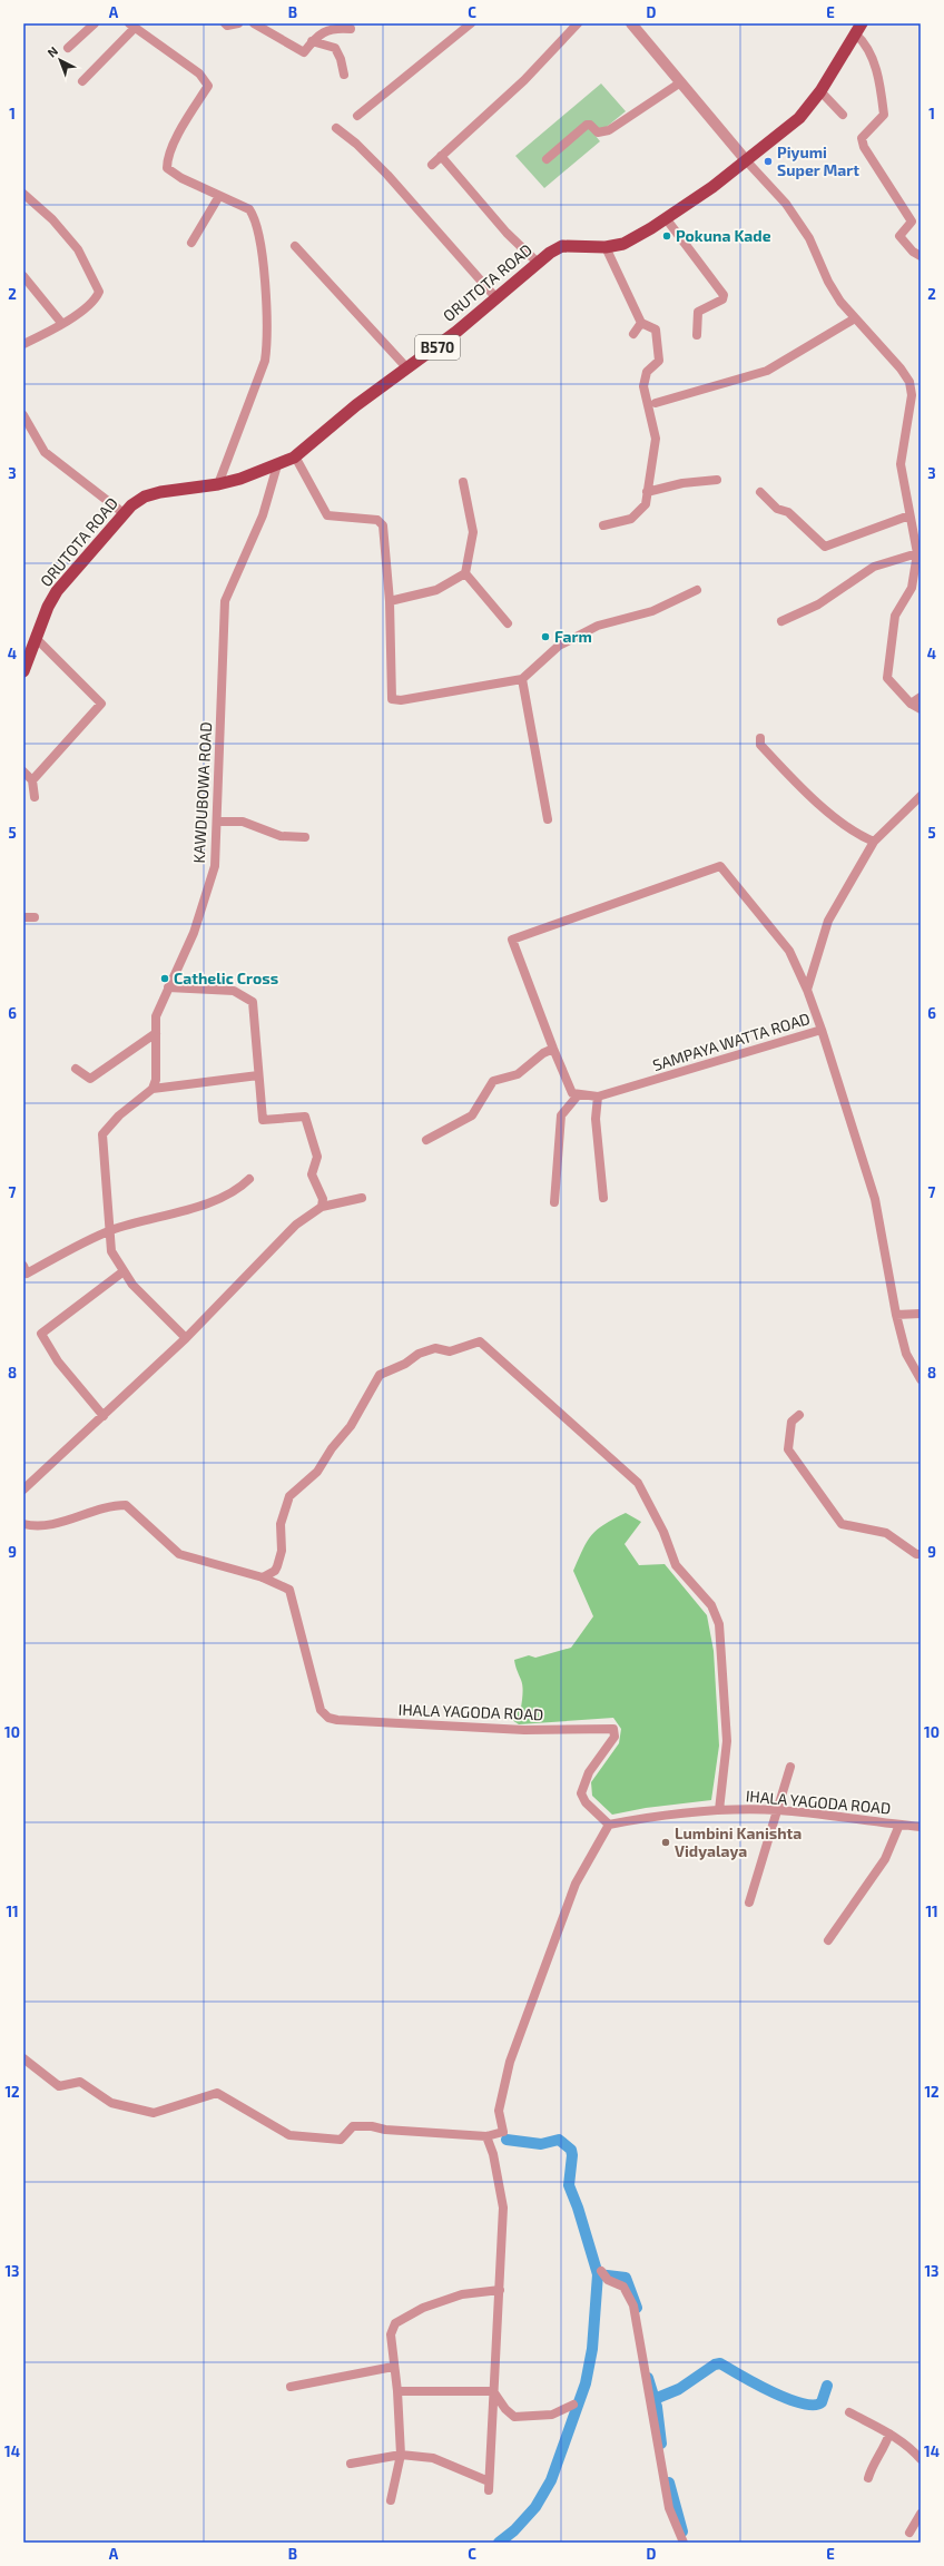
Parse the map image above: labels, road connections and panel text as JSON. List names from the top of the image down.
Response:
{
  "streets": {
    "main road": ["ORUTOTA ROAD", "B570"],
    "street": ["KAWDUBOWA ROAD", "SAMPAYA WATTA ROAD", "IHALA YAGODA ROAD"]
  },
  "crossings": [
    ["ORUTOTA ROAD", "KAWDUBOWA ROAD"]
  ],
  "places": [
    "Piyumi Super Mart",
    "Pokuna Kade",
    "Farm",
    "Cathelic Cross",
    "Lumbini Kanishta Vidyalaya"
  ],
  "north": "top left",
  "grid": {
    "columns": [
      "A",
      "B",
      "C",
      "D",
      "E"
    ],
    "rows": [
      "1",
      "2",
      "3",
      "4",
      "5",
      "6",
      "7",
      "8",
      "9",
      "10",
      "11",
      "12",
      "13",
      "14"
    ]
  }
}
